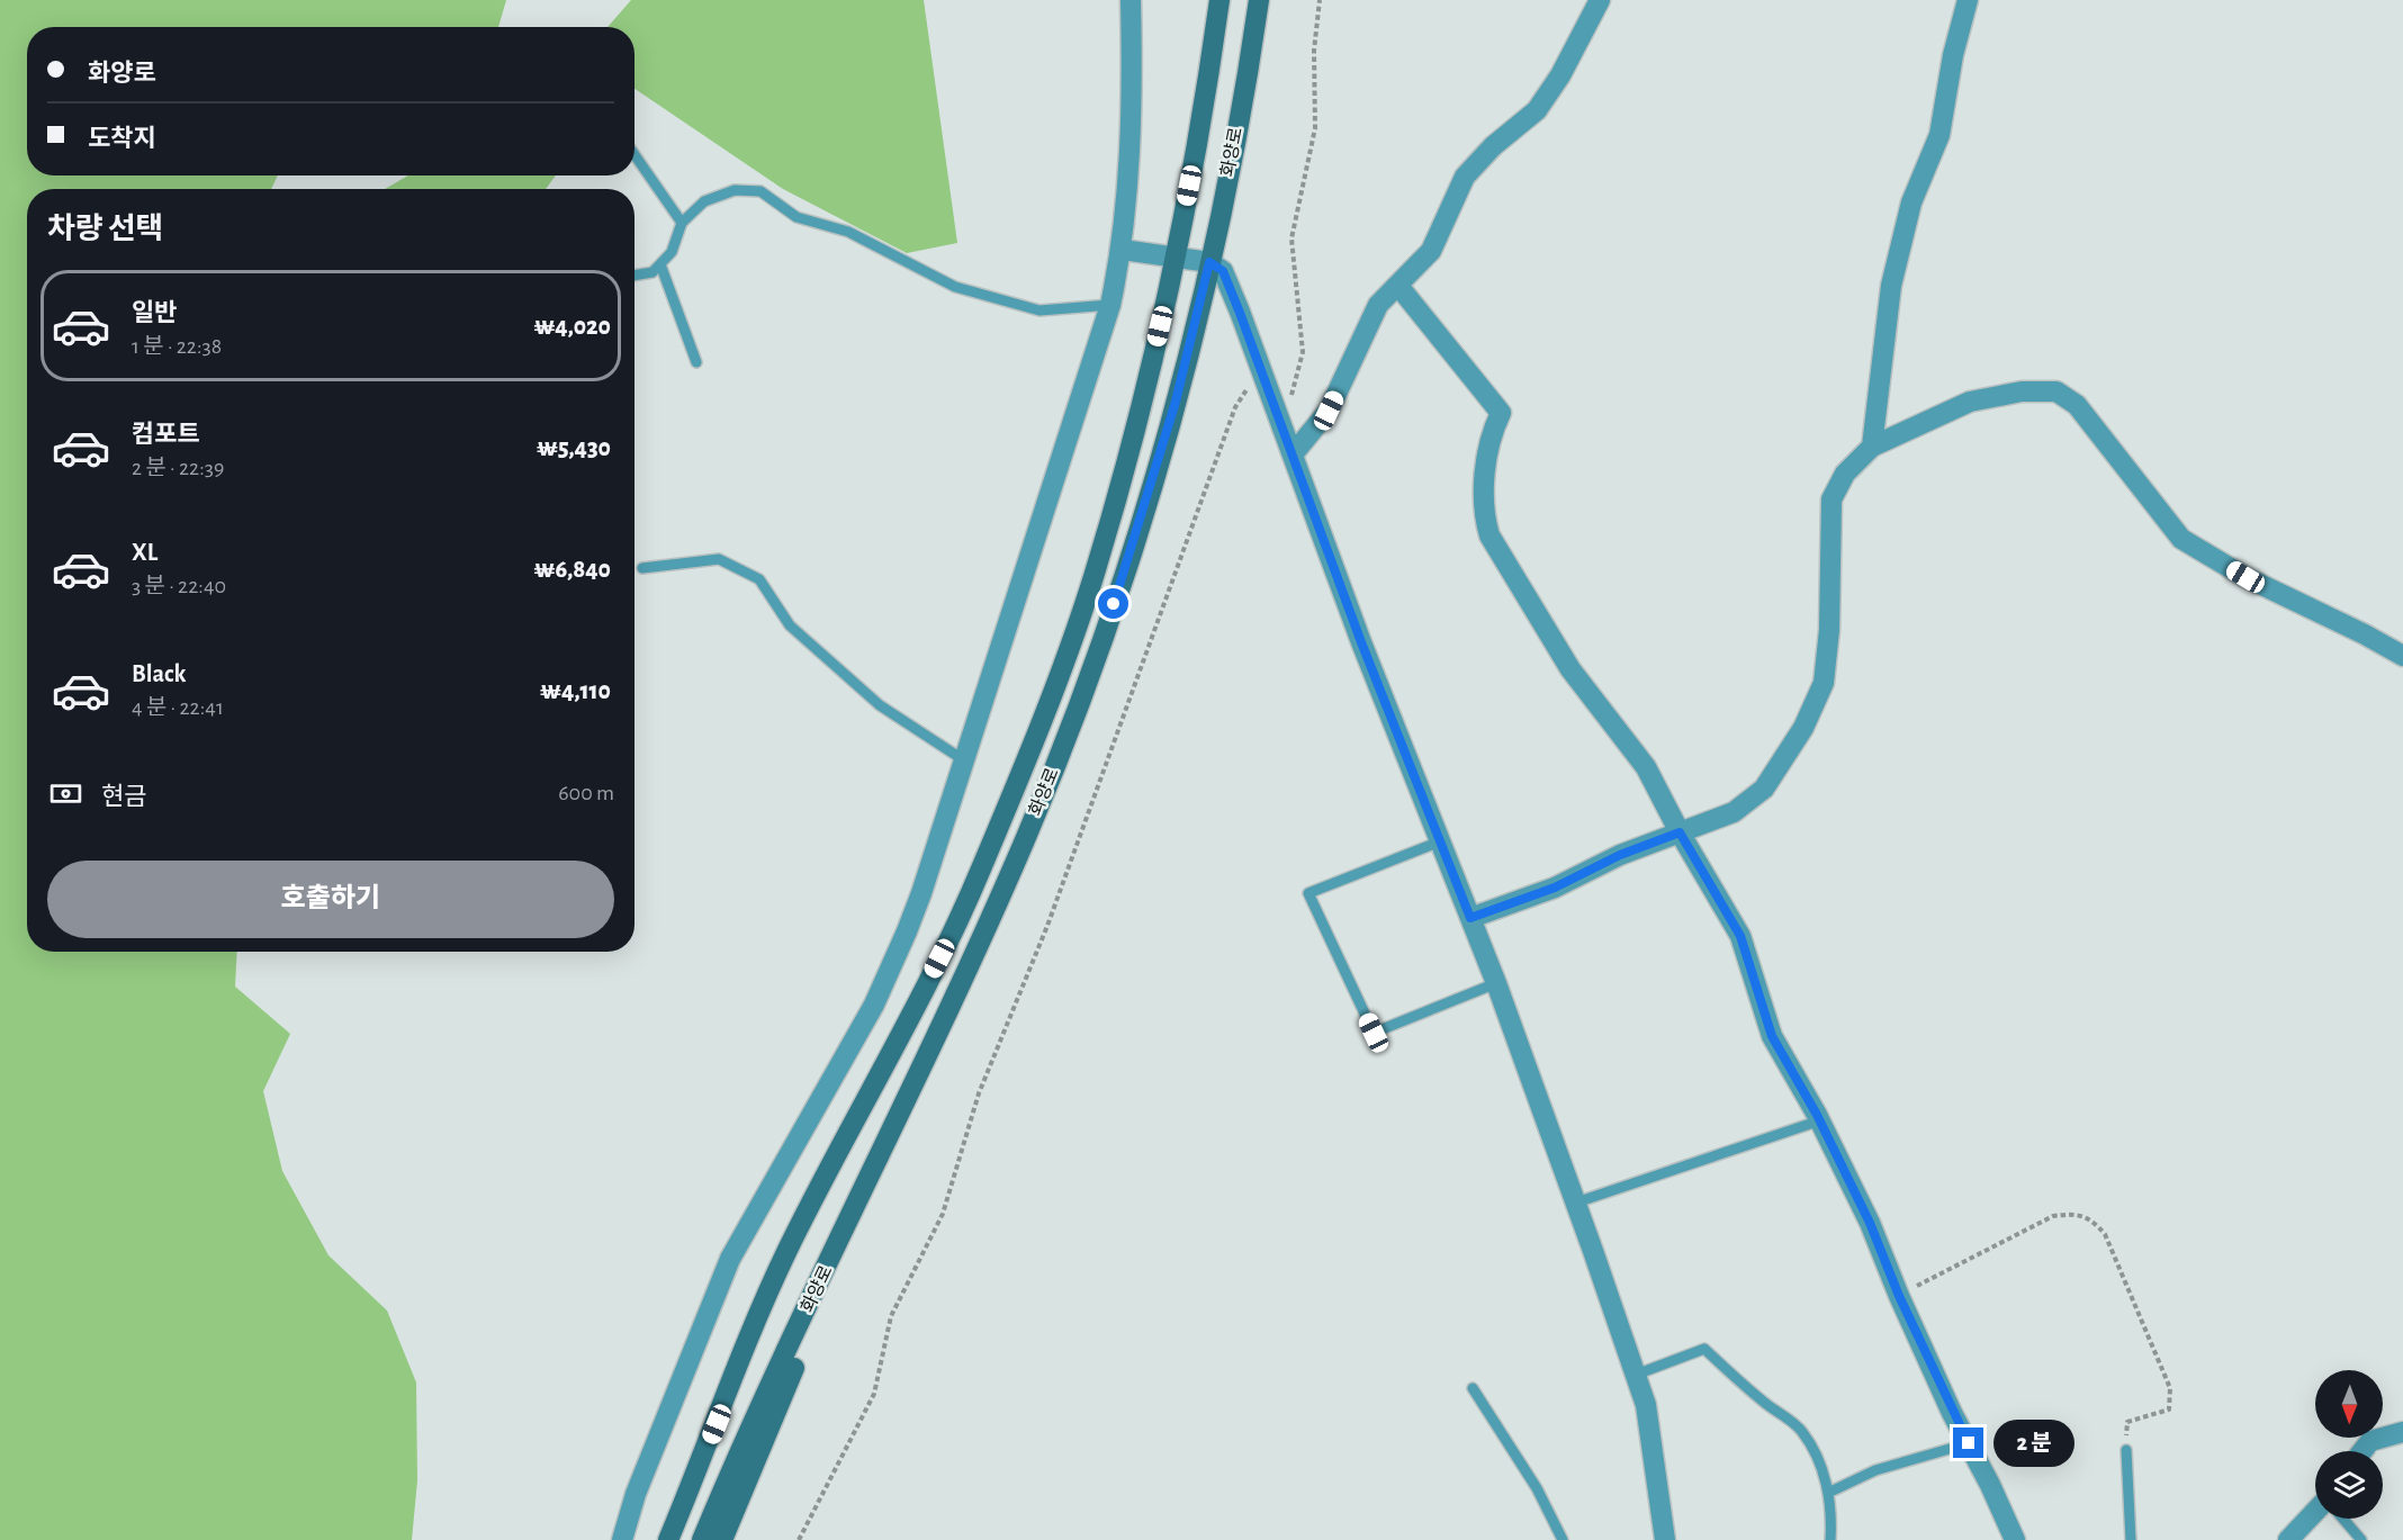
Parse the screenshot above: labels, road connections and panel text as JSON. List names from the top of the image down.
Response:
{
  "streets": {
    "main road": ["화양로"]
  },
  "north": "bottom",
  "page": {
    "banner": ["화양로", "도착지"],
    "heading": "차량 선택",
    "list": [
      {
        "name": "일반",
        "note": "1 분 · 22:38",
        "value": "₩4,020"
      },
      {
        "name": "컴포트",
        "note": "2 분 · 22:39",
        "value": "₩5,430"
      },
      {
        "name": "XL",
        "note": "3 분 · 22:40",
        "value": "₩6,840"
      },
      {
        "name": "Black",
        "note": "4 분 · 22:41",
        "value": "₩4,110"
      }
    ],
    "pay": ["현금", "600 m"],
    "buttons": "호출하기",
    "bubble": "2 분"
  }
}
